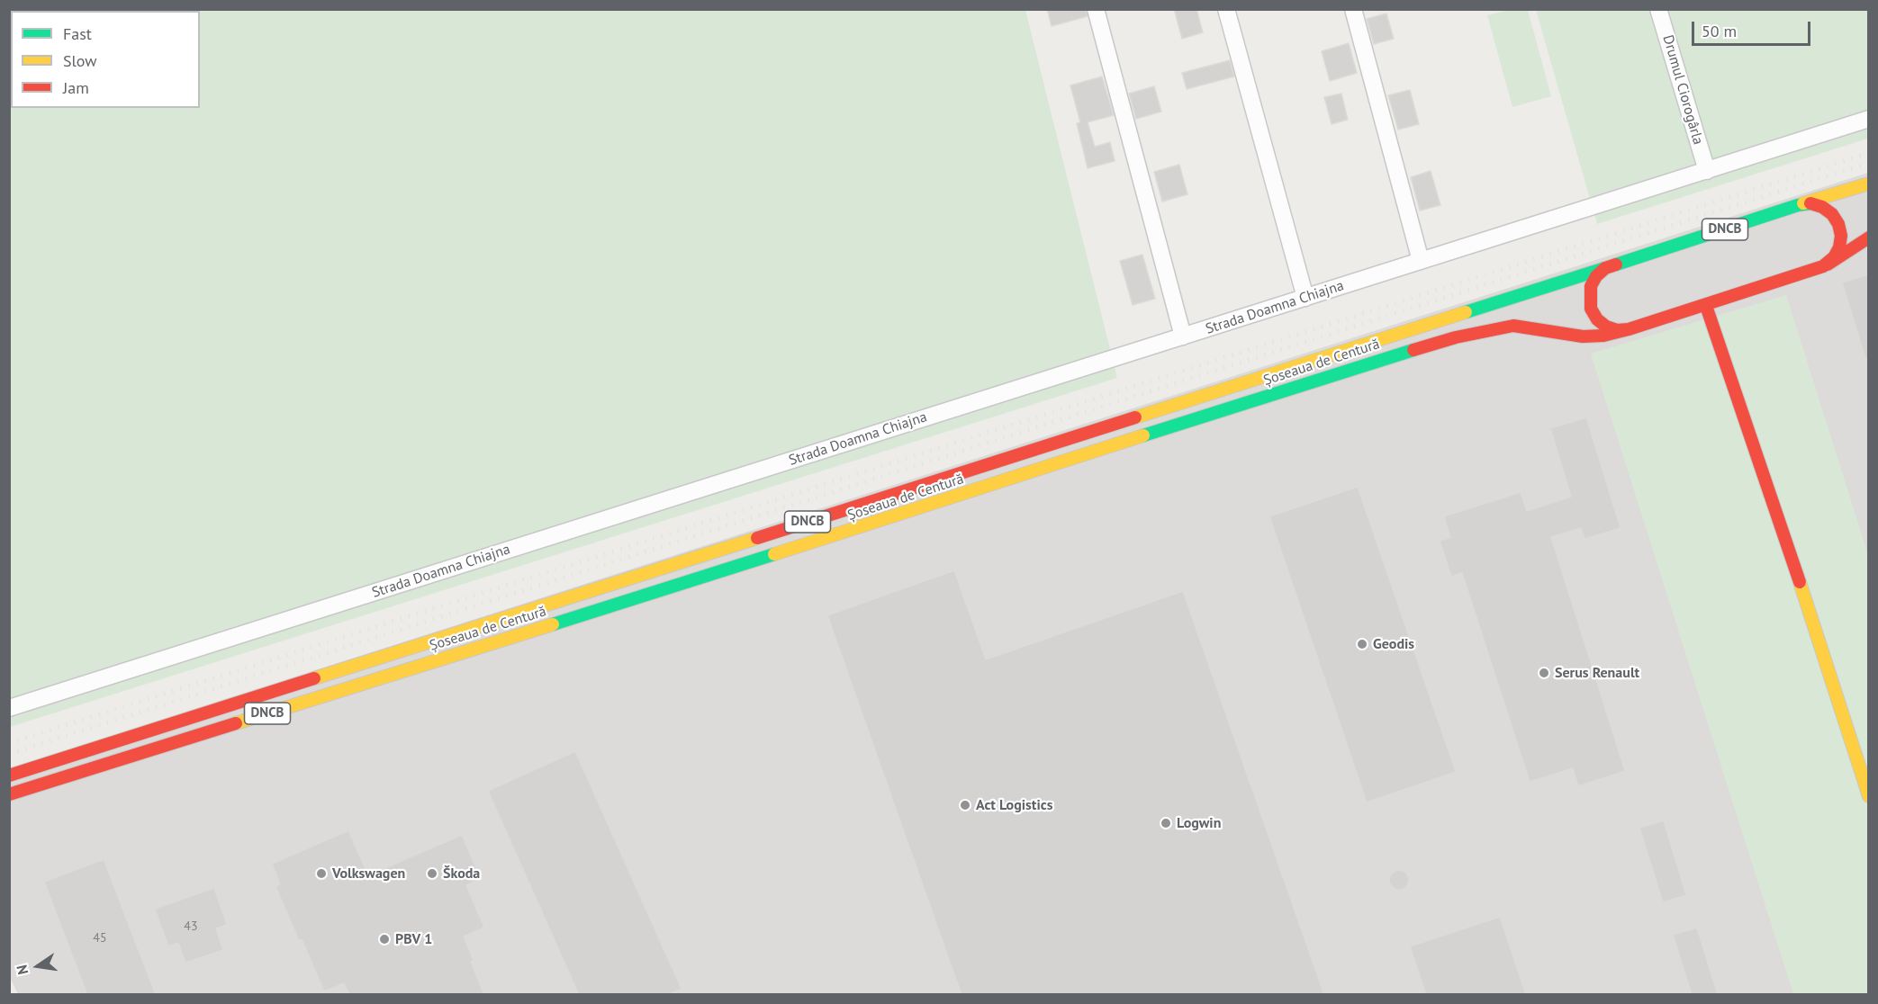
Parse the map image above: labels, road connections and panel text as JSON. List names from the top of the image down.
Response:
{
  "streets": {
    "main road": ["DNCB", "Șoseaua de Centură"],
    "street": ["Drumul Ciorogârla", "Strada Doamna Chiajna"]
  },
  "crossings": [
    ["Drumul Ciorogârla", "Strada Doamna Chiajna"],
    ["DNCB", "Șoseaua de Centură"]
  ],
  "places": [
    "Geodis",
    "Serus Renault",
    "Act Logistics",
    "Logwin",
    "Volkswagen",
    "Škoda",
    "PBV 1"
  ],
  "house_numbers": ["43", "45"],
  "legend": ["Fast", "Slow", "Jam"],
  "scale_bar": "50 m",
  "north": "left"
}
